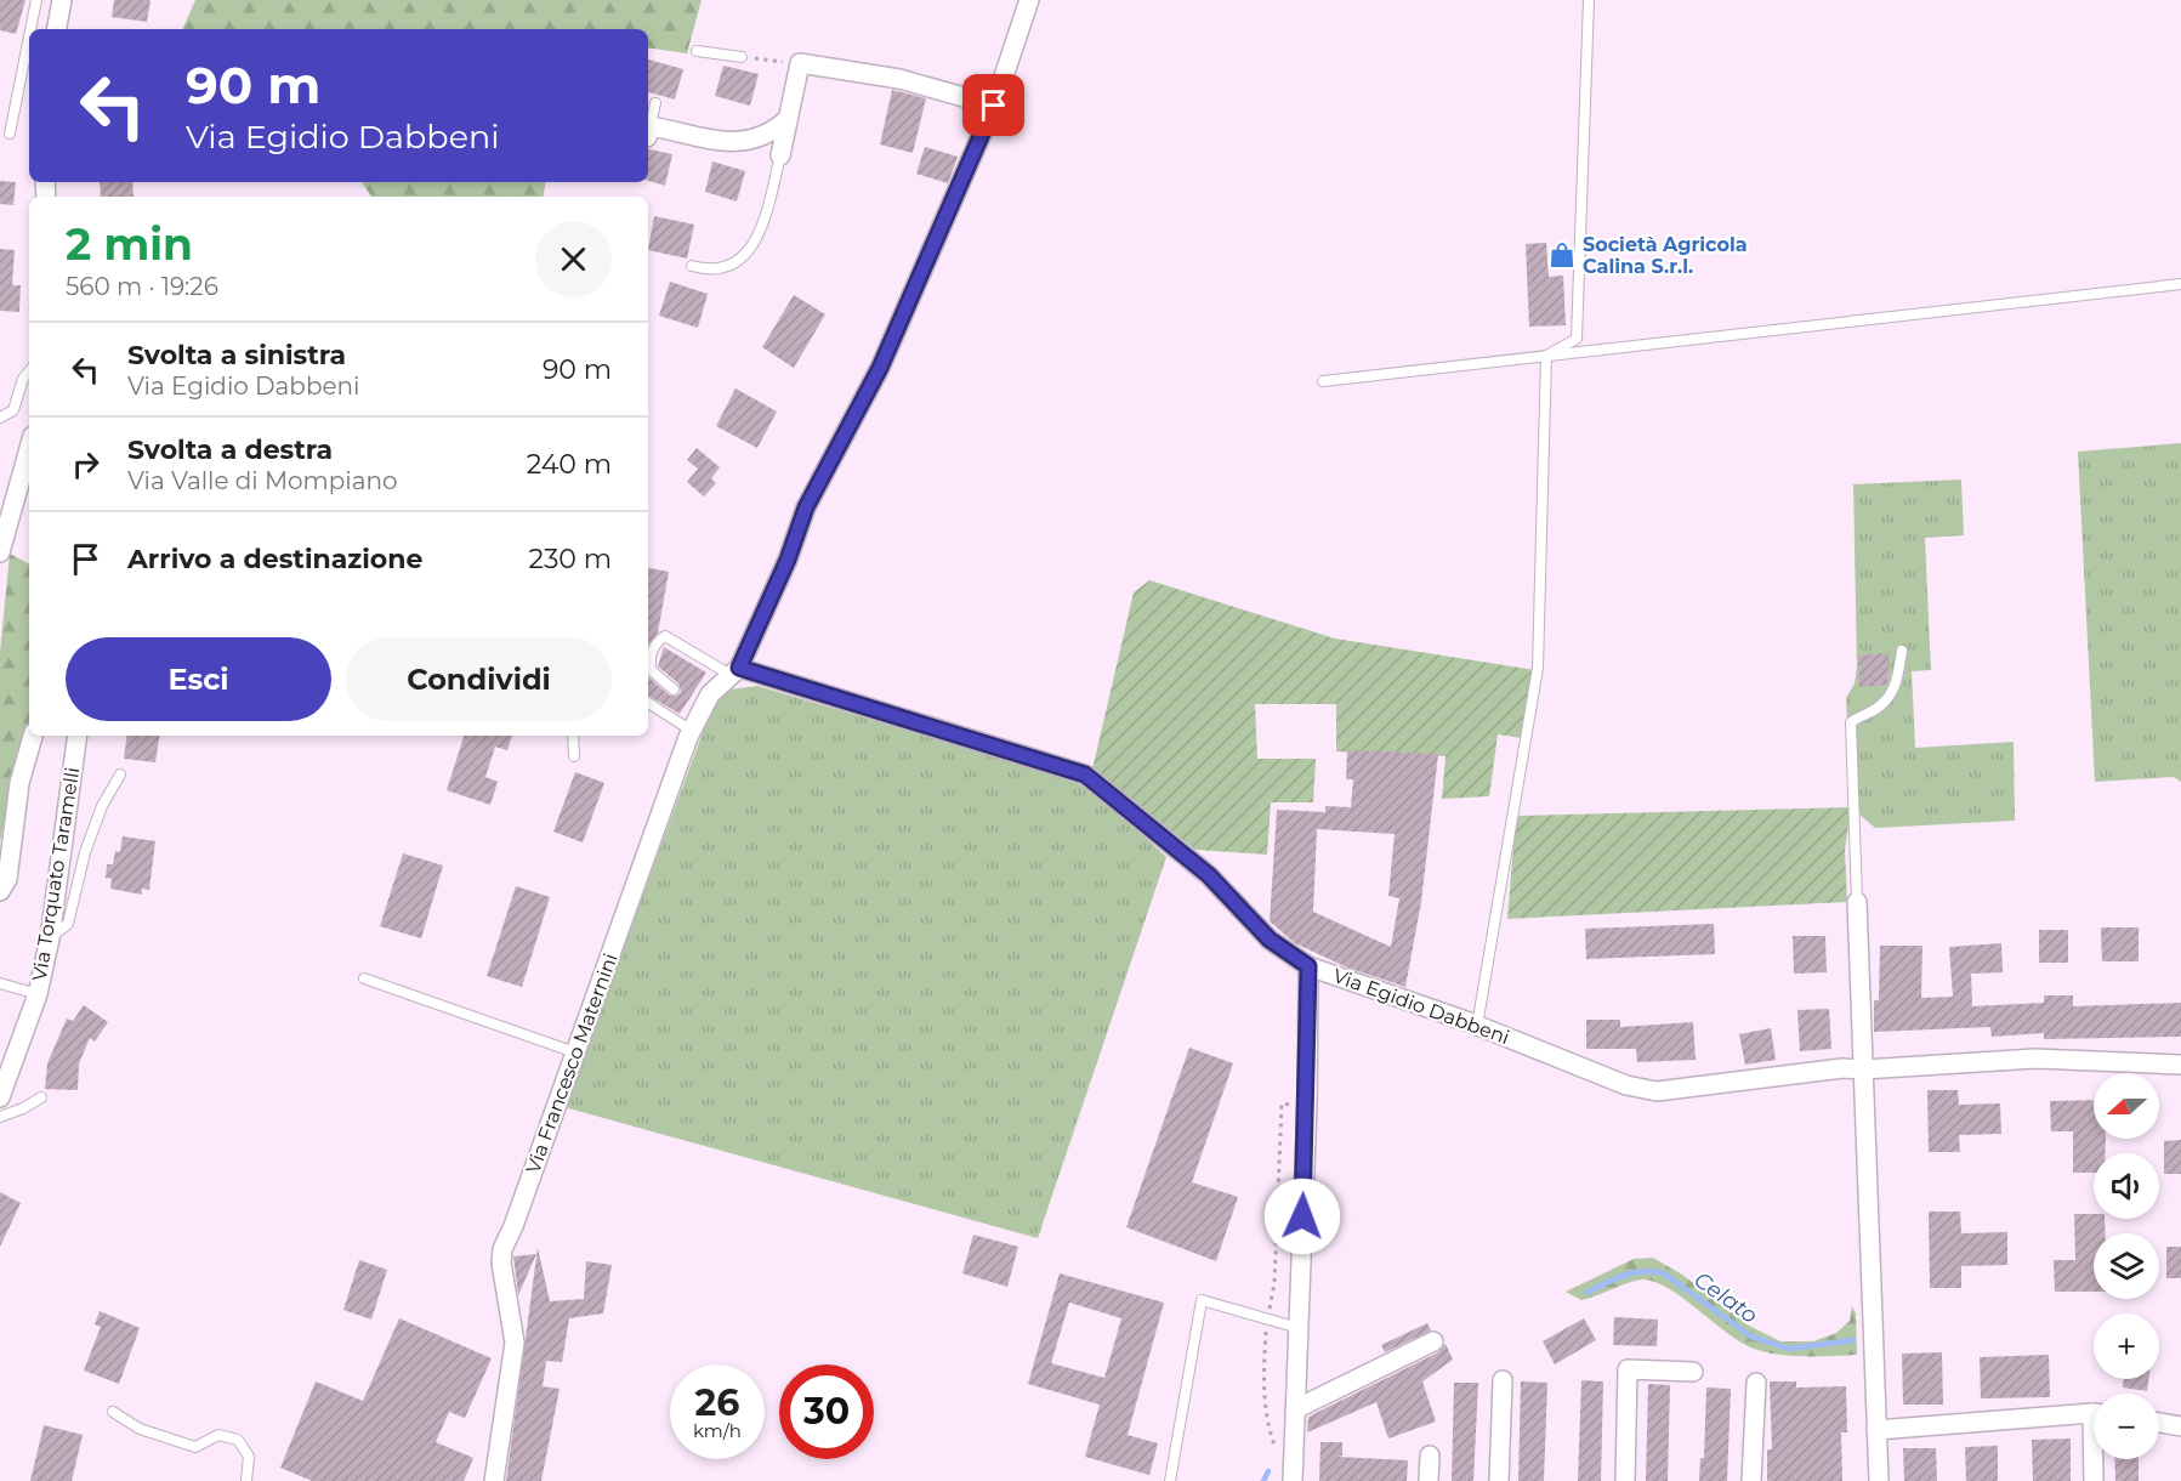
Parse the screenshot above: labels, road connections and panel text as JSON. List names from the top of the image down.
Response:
{
  "streets": {
    "street": ["Via Torquato Taramelli", "Via Egidio Dabbeni", "Via Francesco Maternini"]
  },
  "crossings": [
    ["Via Egidio Dabbeni", "Via Francesco Maternini"]
  ],
  "water": ["Celato"],
  "places": {
    "shop": ["Società Agricola Calina S.r.l."]
  },
  "north": "left",
  "page": {
    "turn": ["90 m", "Via Egidio Dabbeni"],
    "heading": ["2 min", "560 m · 19:26"],
    "list": [
      {
        "name": "Svolta a sinistra",
        "note": "Via Egidio Dabbeni",
        "value": "90 m"
      },
      {
        "name": "Svolta a destra",
        "note": "Via Valle di Mompiano",
        "value": "240 m"
      },
      {
        "name": "Arrivo a destinazione",
        "value": "230 m"
      }
    ],
    "buttons": ["Esci", "Condividi"],
    "map_buttons": ["+", "−"],
    "speed": "26 km/h",
    "limit": "30"
  }
}
